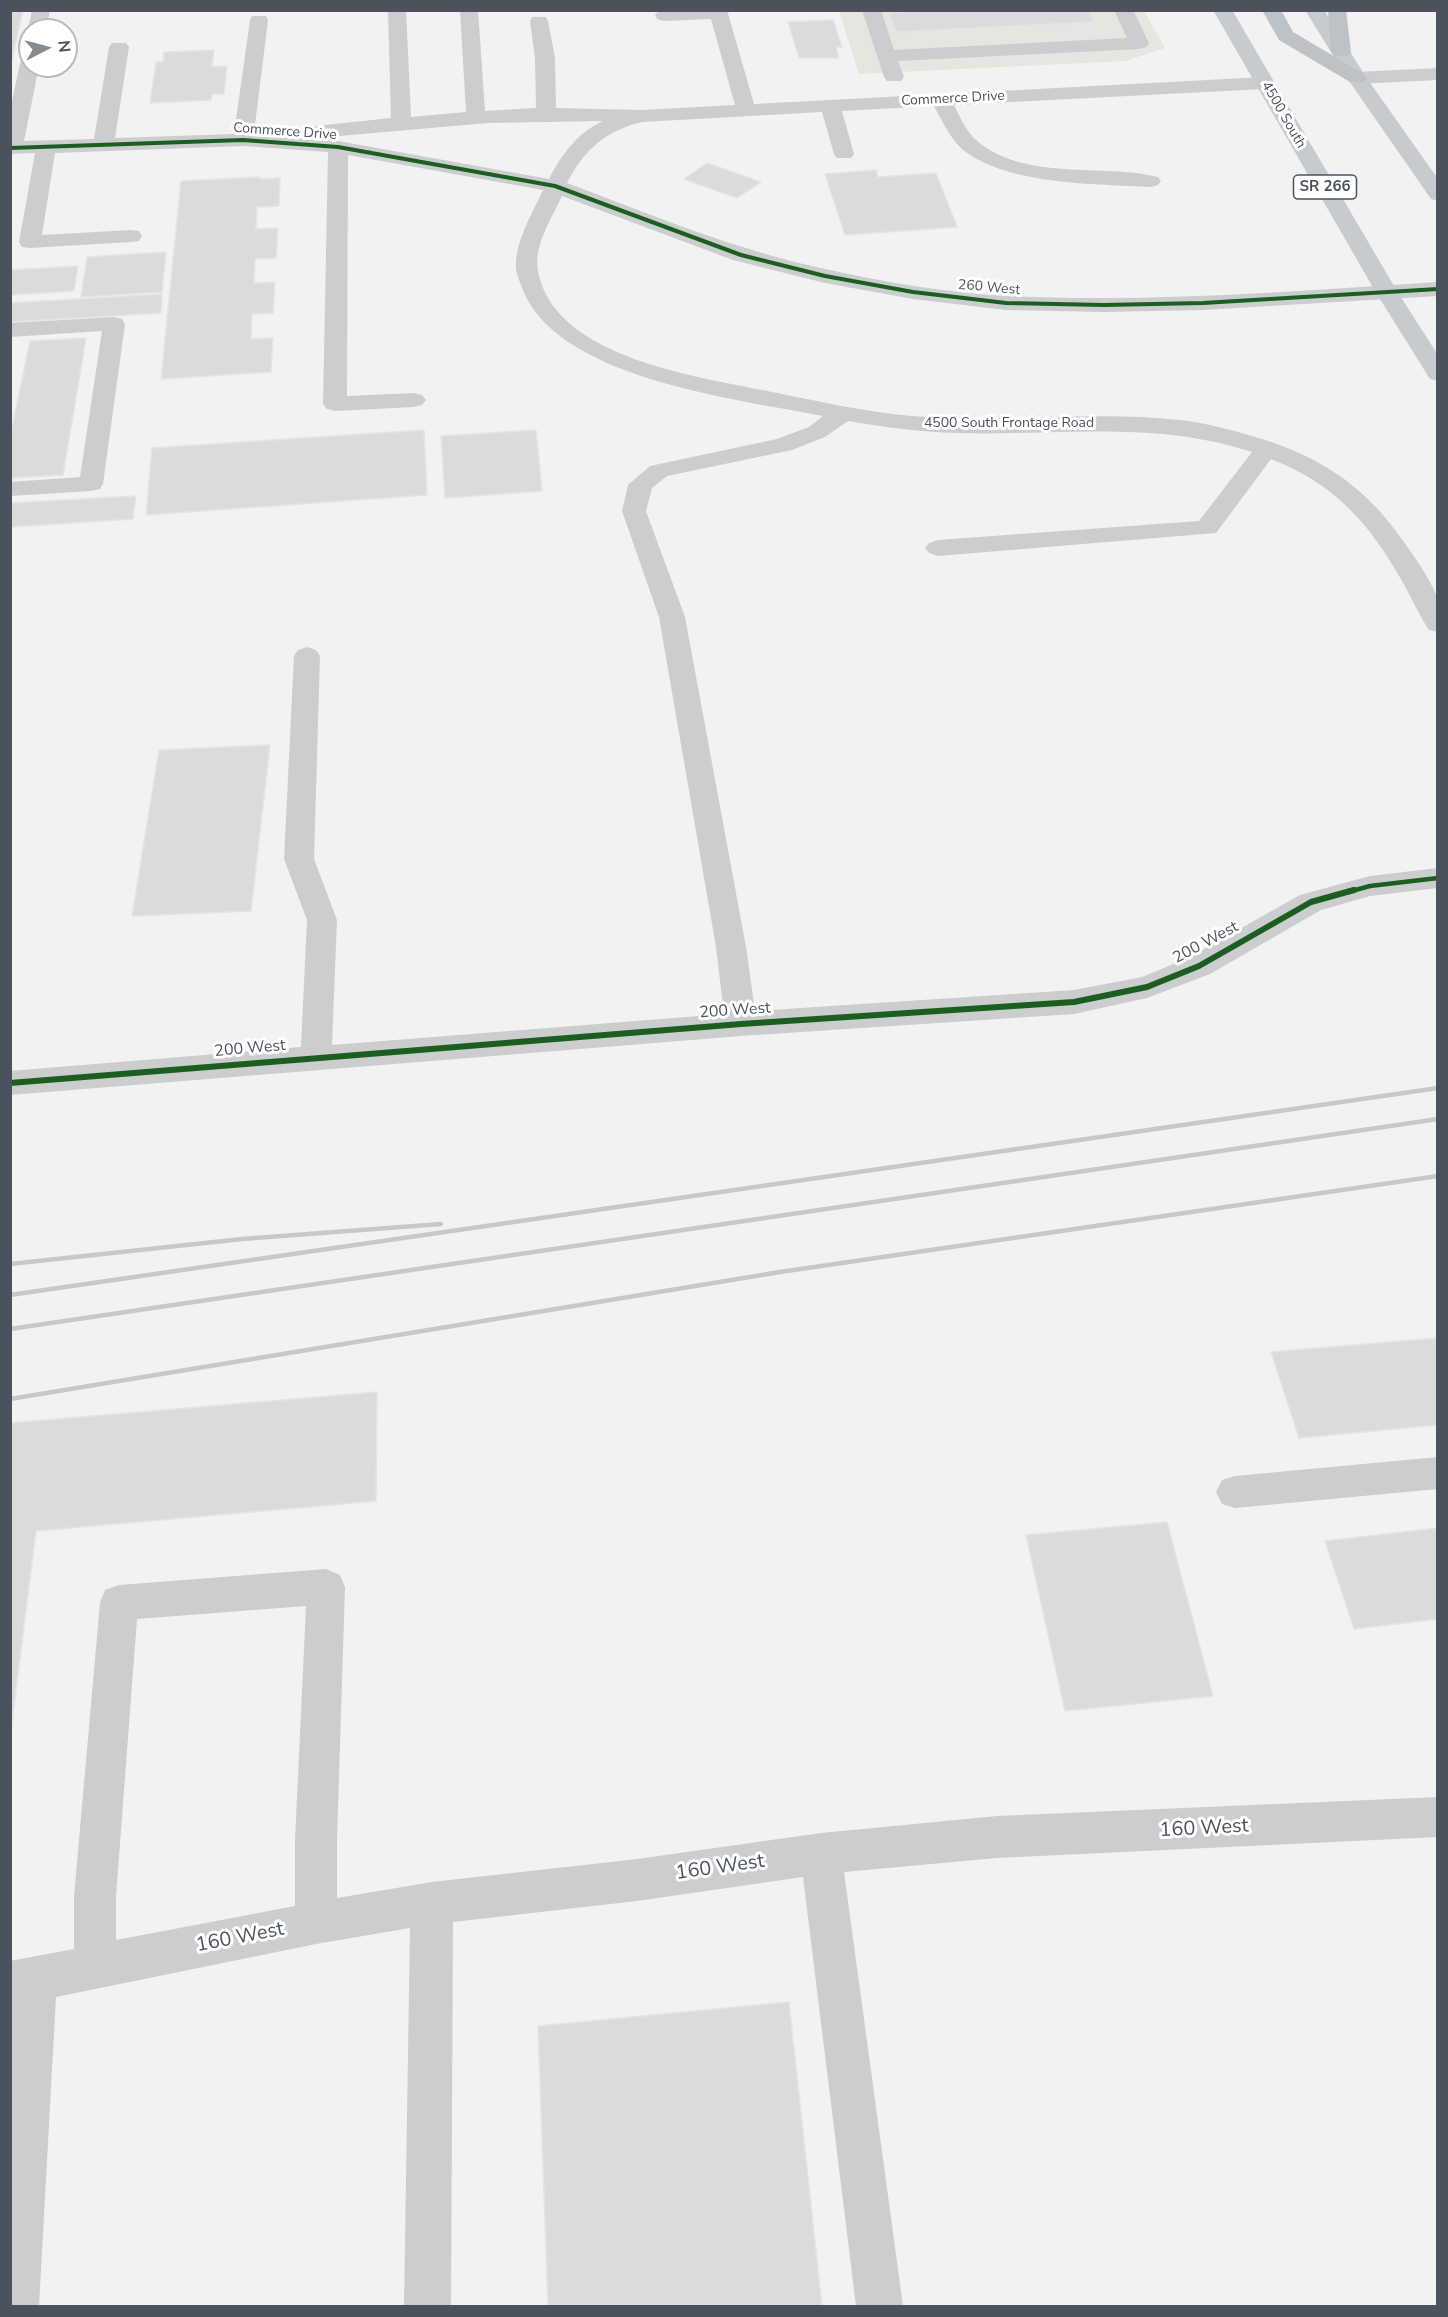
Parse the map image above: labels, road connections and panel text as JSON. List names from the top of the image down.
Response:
{
  "streets": {
    "main road": ["4500 South", "SR 266"],
    "street": [
      "Commerce Drive",
      "260 West",
      "4500 South Frontage Road",
      "200 West",
      "160 West"
    ]
  },
  "crossings": [
    ["Commerce Drive", "4500 South"],
    ["Commerce Drive", "260 West"],
    ["Commerce Drive", "4500 South Frontage Road"],
    ["4500 South", "260 West"],
    ["260 West", "4500 South Frontage Road"]
  ],
  "north": "right"
}
